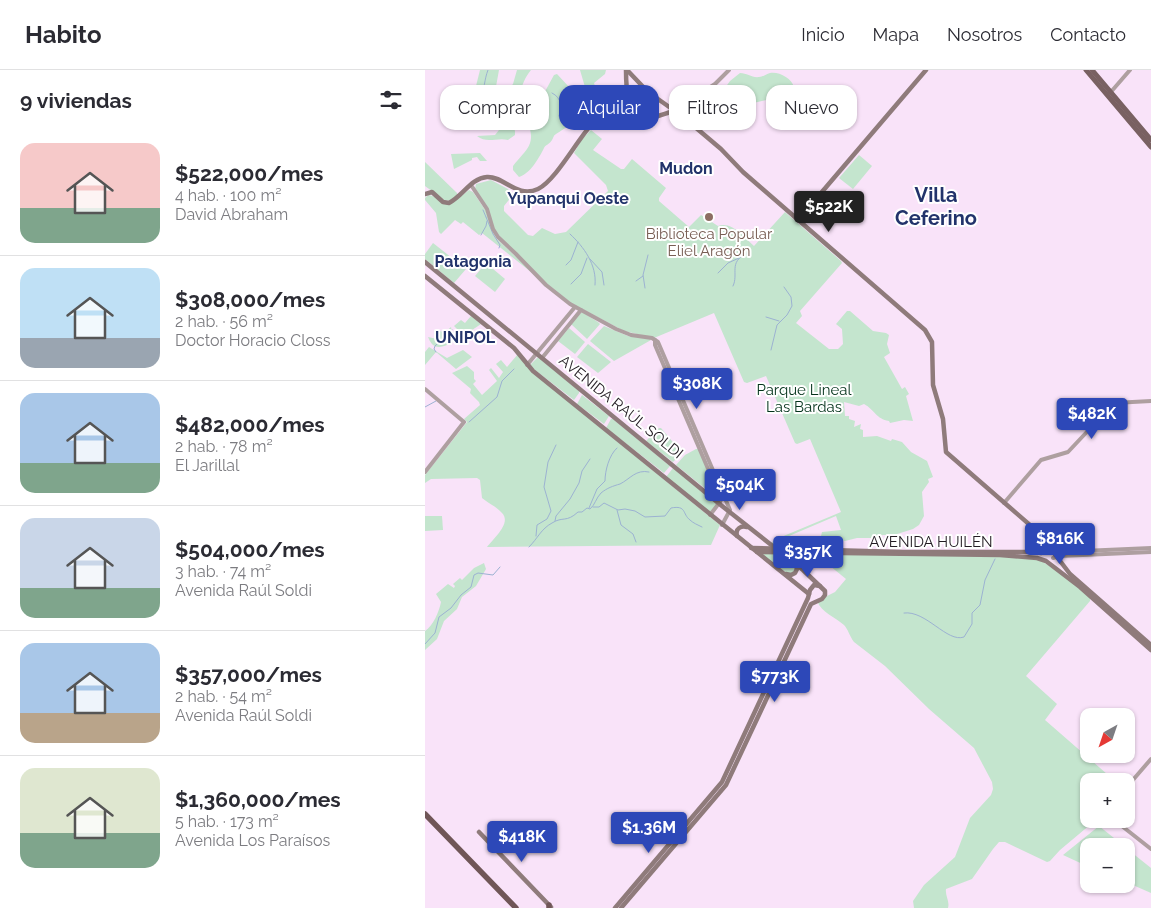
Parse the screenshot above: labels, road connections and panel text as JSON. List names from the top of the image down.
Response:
{
  "streets": {
    "main road": ["AVENIDA RAÚL SOLDI", "AVENIDA HUILÉN"]
  },
  "crossings": [
    ["AVENIDA RAÚL SOLDI", "AVENIDA HUILÉN"]
  ],
  "districts": [
    "Mudon",
    "Villa Ceferino",
    "Yupanqui Oeste",
    "Patagonia",
    "UNIPOL"
  ],
  "parks": ["Parque Lineal Las Bardas"],
  "places": ["Biblioteca Popular Eliel Aragón"],
  "north": "bottom left",
  "page": {
    "header": "Habito",
    "nav": [
      "Inicio",
      "Mapa",
      "Nosotros",
      "Contacto"
    ],
    "heading": "9 viviendas",
    "chip": [
      "Comprar",
      "Alquilar",
      "Filtros",
      "Nuevo"
    ],
    "list": [
      {
        "name": "$522,000/mes",
        "note": "4 hab. · 100 m² · David Abraham"
      },
      {
        "name": "$308,000/mes",
        "note": "2 hab. · 56 m² · Doctor Horacio Closs"
      },
      {
        "name": "$482,000/mes",
        "note": "2 hab. · 78 m² · El Jarillal"
      },
      {
        "name": "$504,000/mes",
        "note": "3 hab. · 74 m² · Avenida Raúl Soldi"
      },
      {
        "name": "$357,000/mes",
        "note": "2 hab. · 54 m² · Avenida Raúl Soldi"
      },
      {
        "name": "$1,360,000/mes",
        "note": "5 hab. · 173 m² · Avenida Los Paraísos"
      }
    ],
    "price": [
      "$522K",
      "$308K",
      "$482K",
      "$504K",
      "$816K",
      "$357K",
      "$773K",
      "$1.36M",
      "$418K"
    ],
    "map_buttons": ["+", "−"]
  }
}
